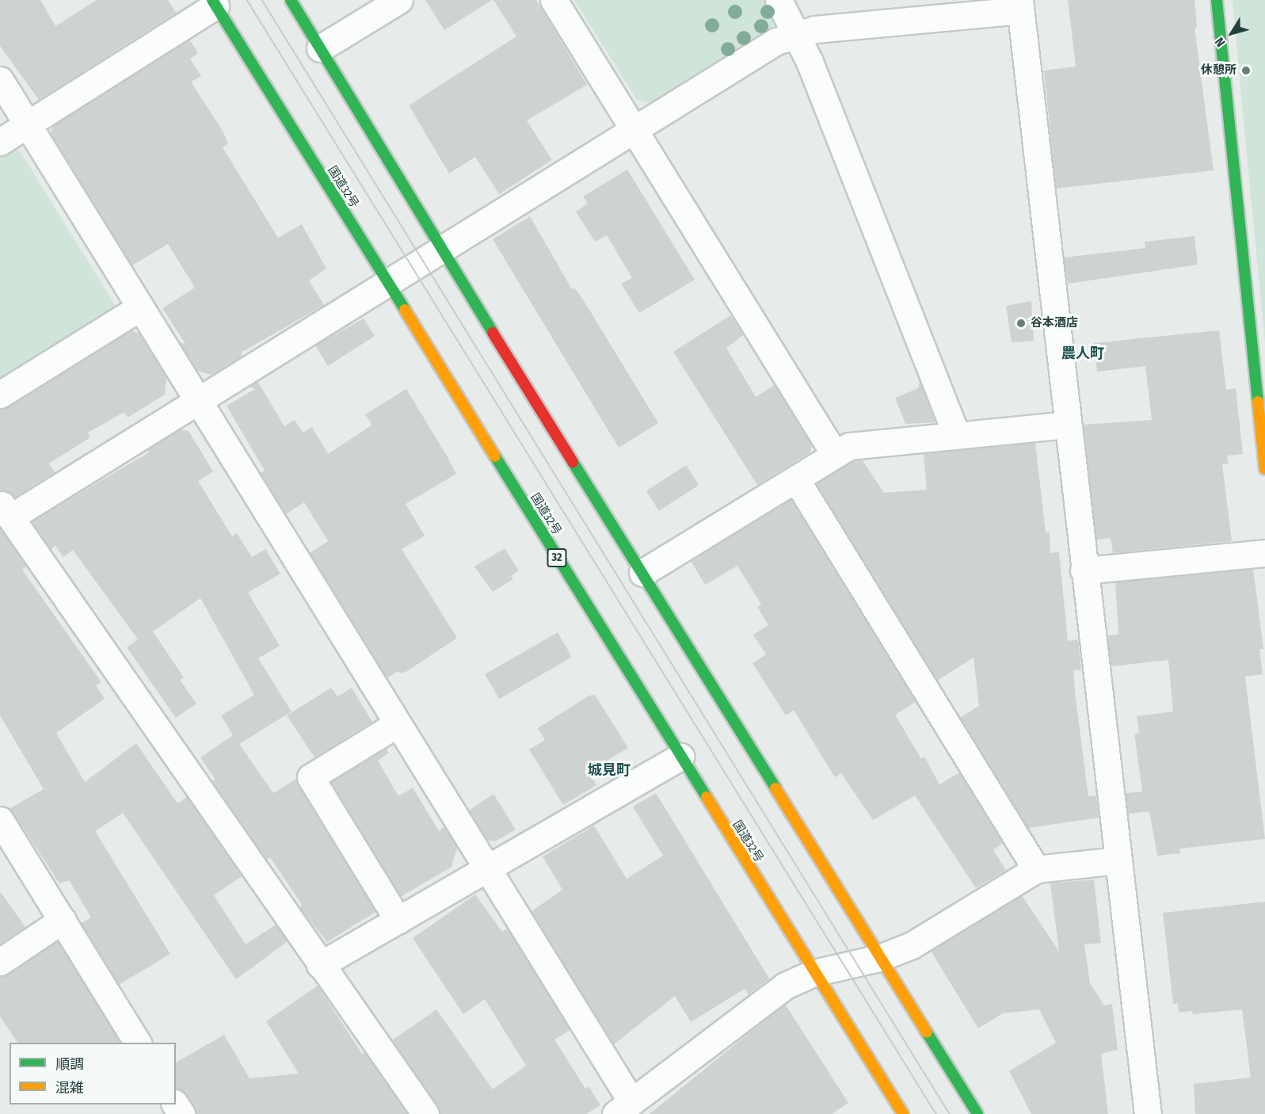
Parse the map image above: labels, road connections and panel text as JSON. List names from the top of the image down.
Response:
{
  "streets": {
    "main road": ["国道32号", "32"]
  },
  "districts": ["農人町", "城見町"],
  "places": ["休憩所", "谷本酒店"],
  "legend": ["順調", "混雑"],
  "north": "bottom left"
}
